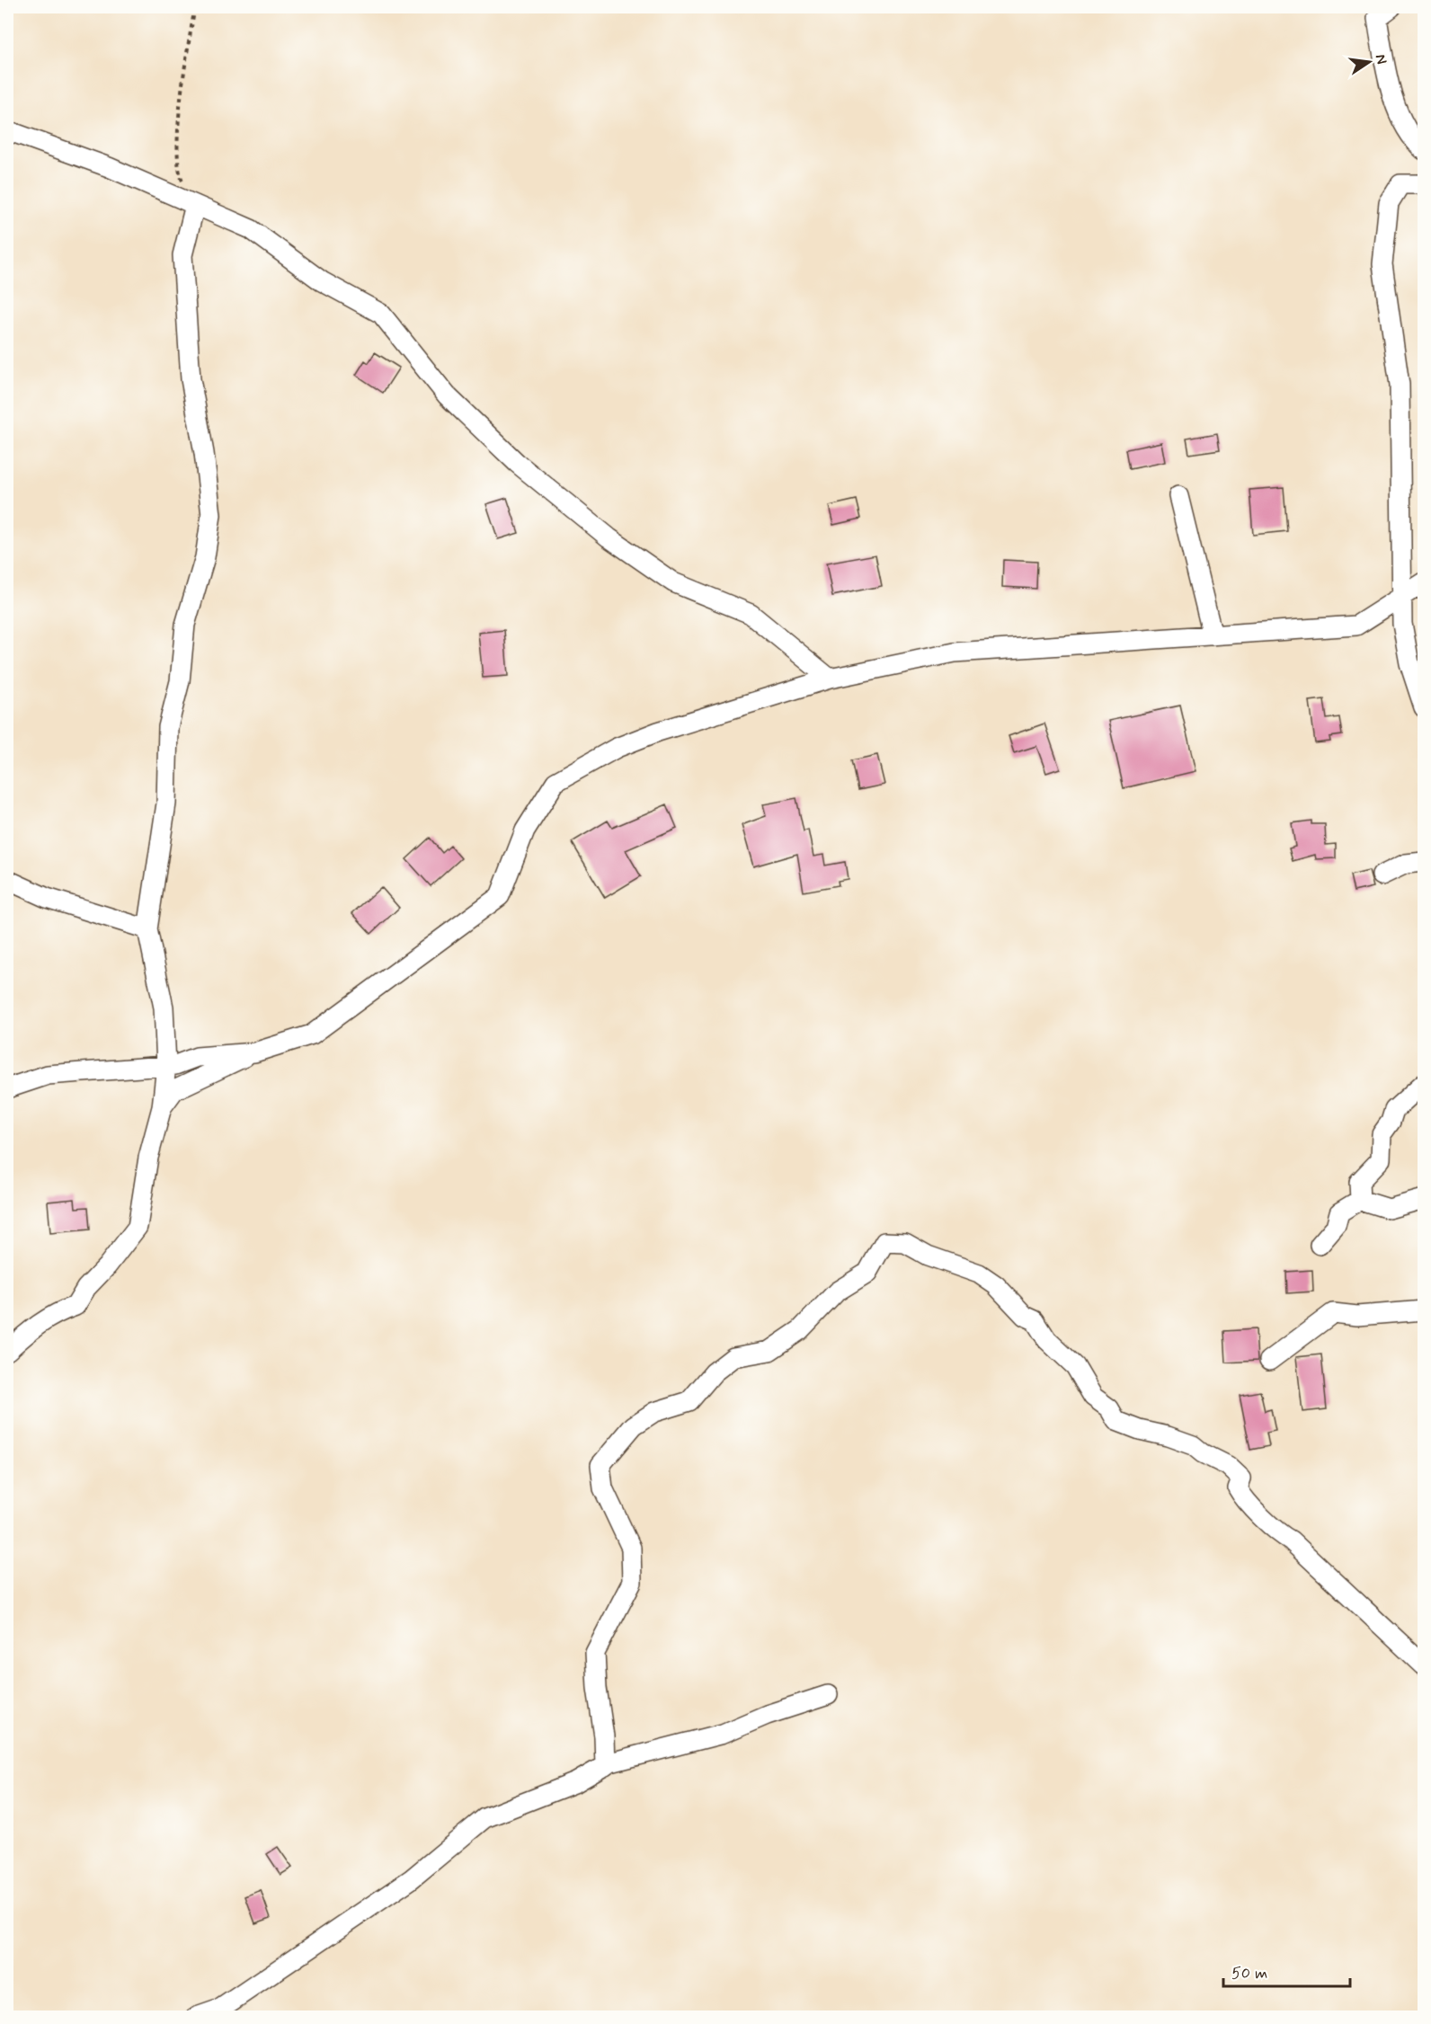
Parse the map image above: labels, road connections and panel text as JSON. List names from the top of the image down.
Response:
{
  "scale_bar": "50 m",
  "north": "right"
}
